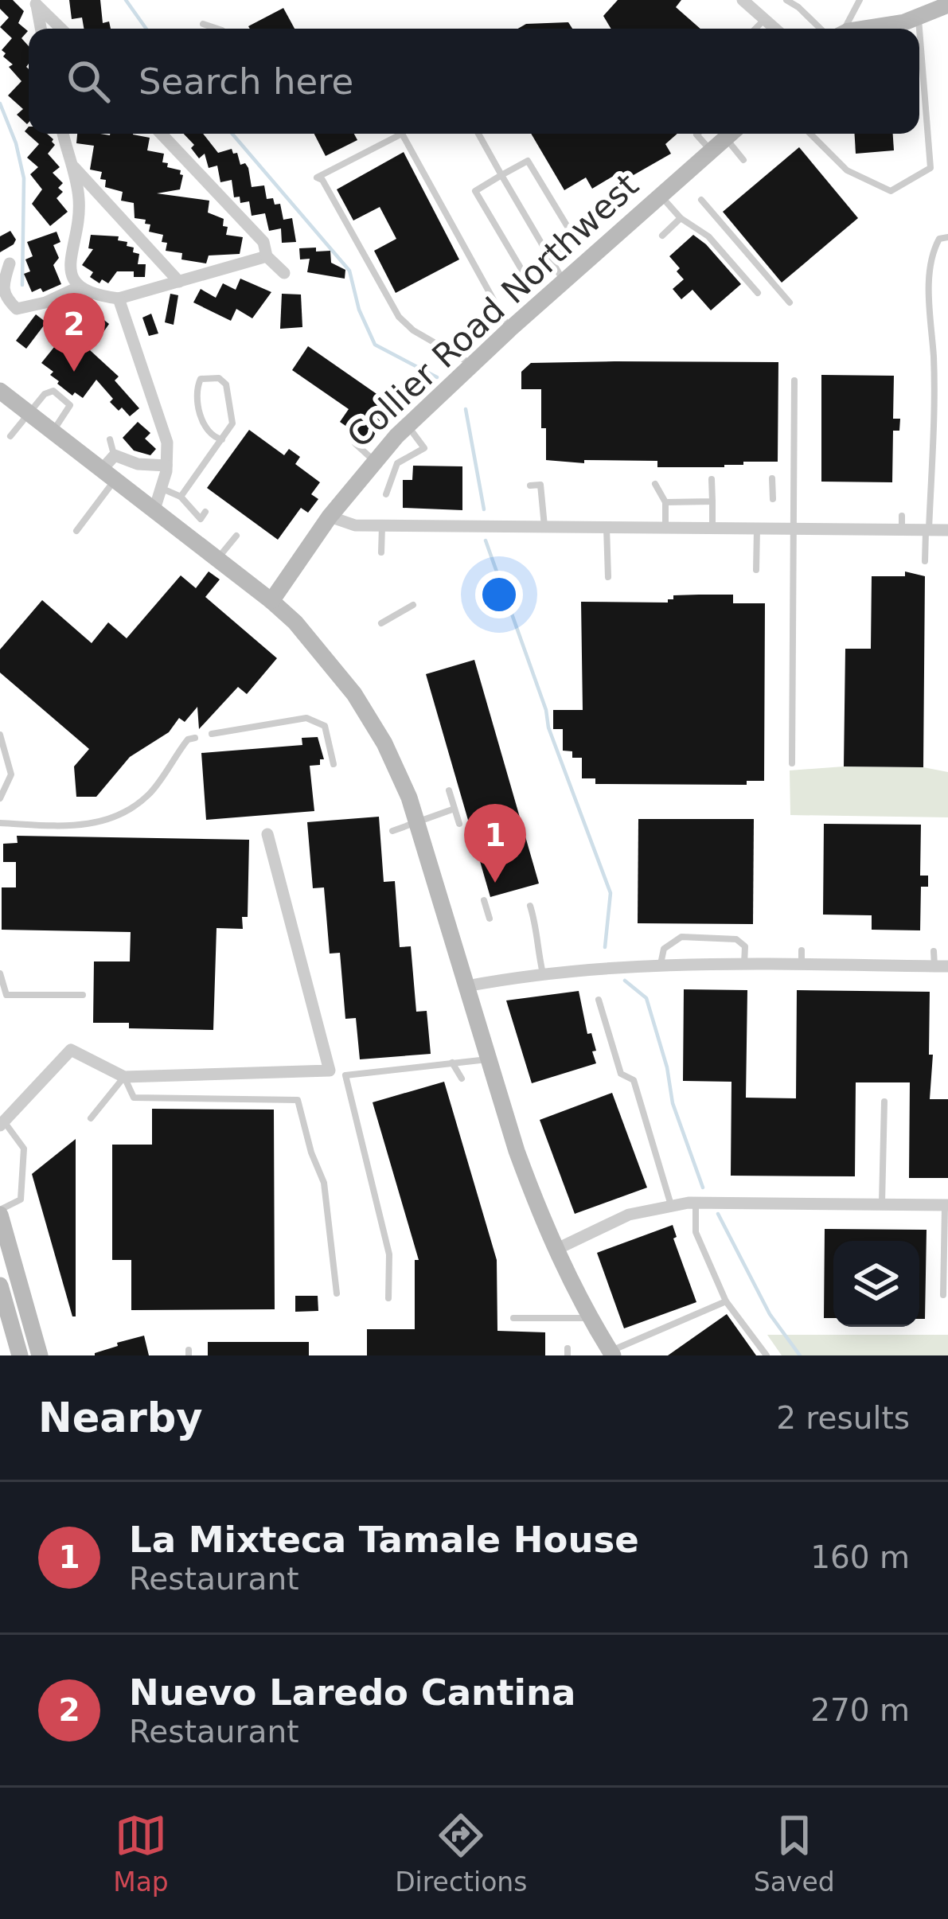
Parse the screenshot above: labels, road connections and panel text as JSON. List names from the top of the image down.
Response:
{
  "streets": {
    "street": ["Collier Road Northwest"]
  },
  "page": {
    "search": "Search here",
    "pins": ["2", "1"],
    "heading": ["Nearby", "2 results"],
    "list": [
      {
        "mark": "1",
        "name": "La Mixteca Tamale House",
        "note": "Restaurant",
        "value": "160 m"
      },
      {
        "mark": "2",
        "name": "Nuevo Laredo Cantina",
        "note": "Restaurant",
        "value": "270 m"
      }
    ],
    "nav": ["Map", "Directions", "Saved"]
  }
}
